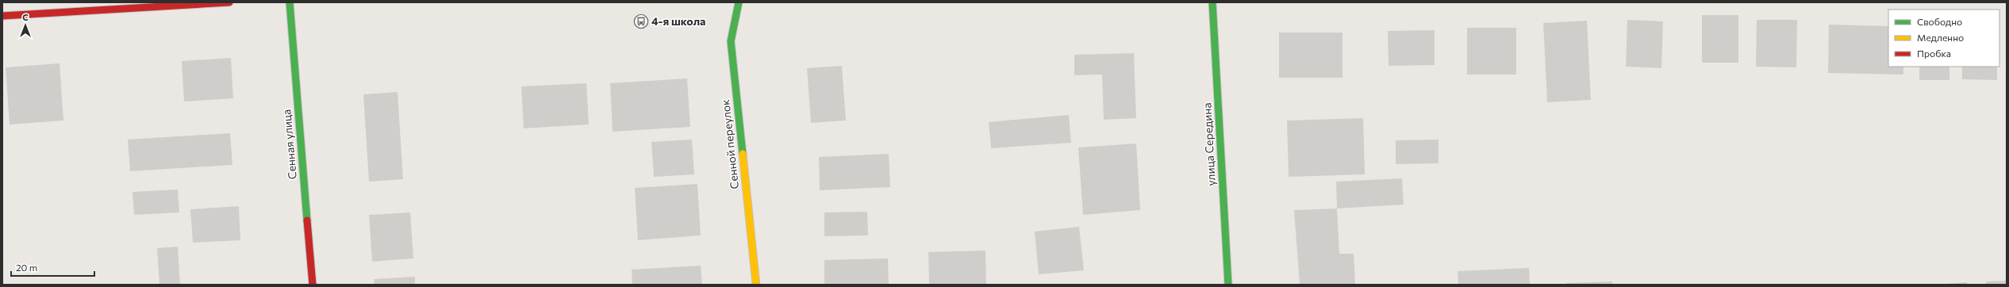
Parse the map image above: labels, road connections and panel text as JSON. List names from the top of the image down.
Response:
{
  "streets": {
    "main road": ["Сенная улица", "Сенной переулок", "улица Середина"]
  },
  "places": {
    "bus stop": ["4-я школа"]
  },
  "legend": ["Свободно", "Медленно", "Пробка"],
  "scale_bar": "20 m",
  "north": "top"
}
